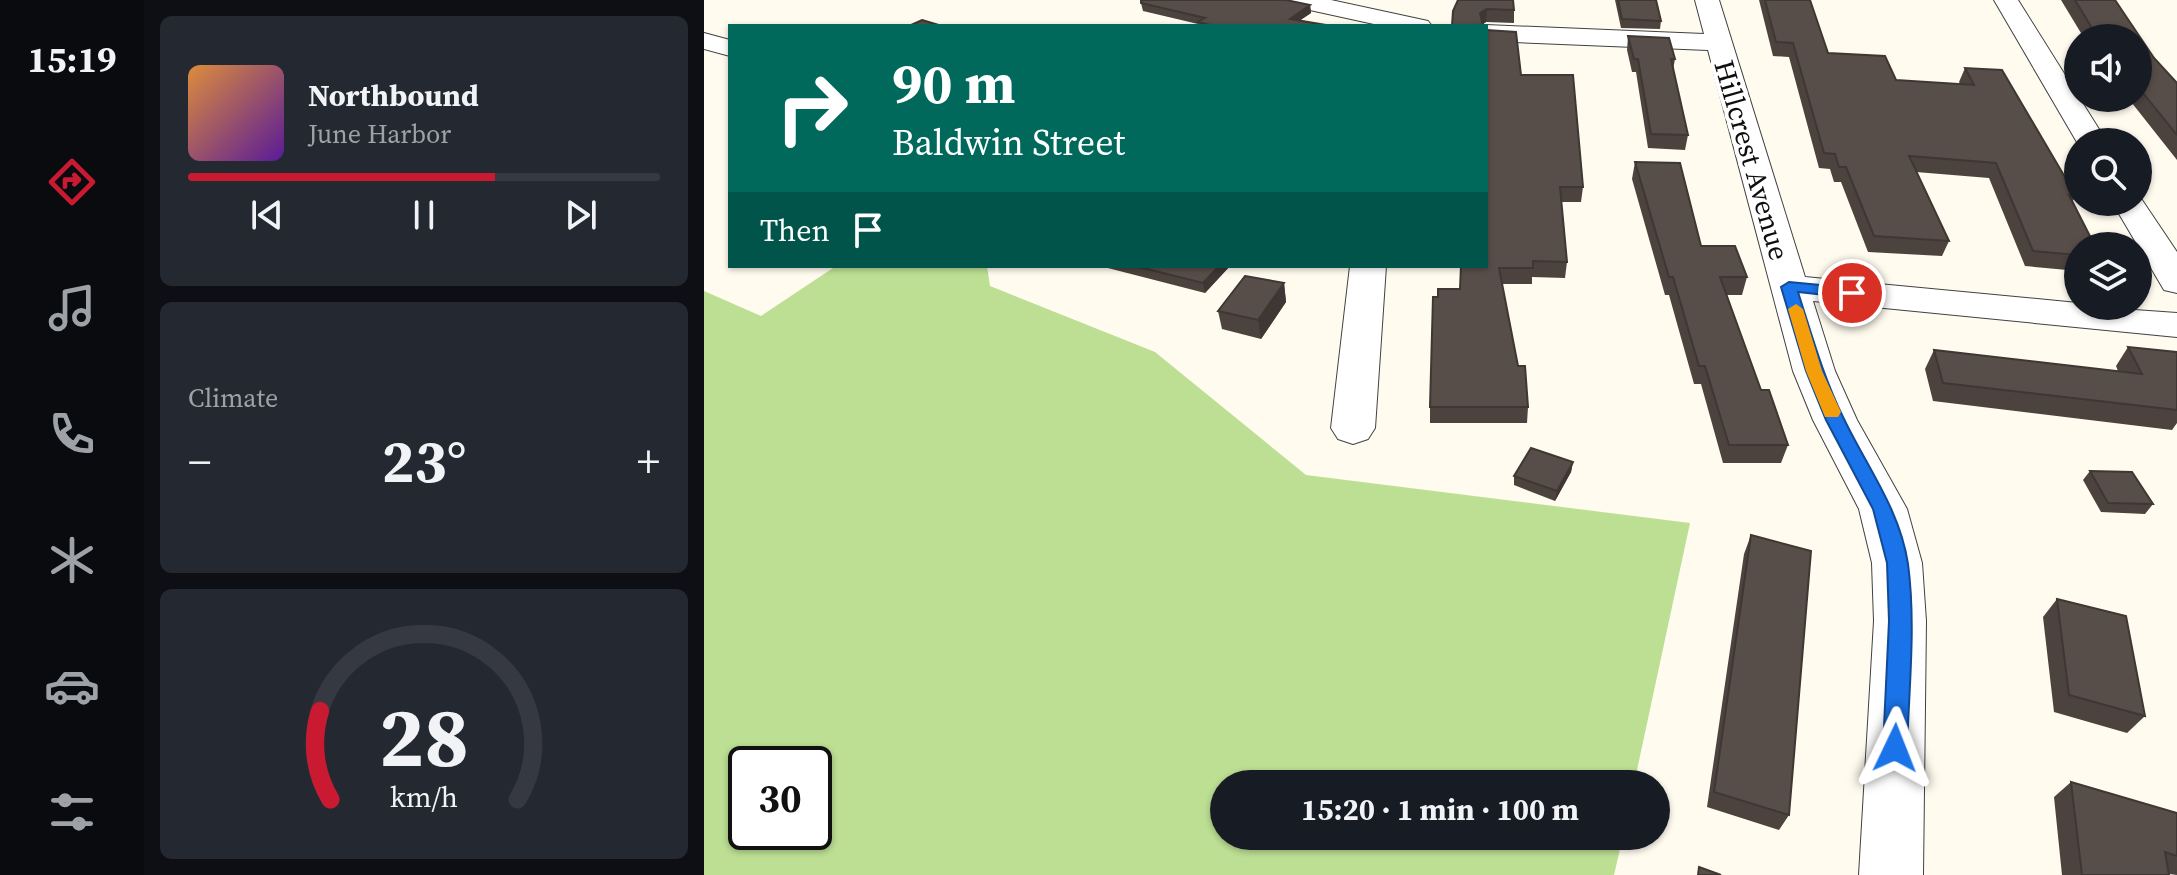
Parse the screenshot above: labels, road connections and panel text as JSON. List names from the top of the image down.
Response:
{
  "streets": {
    "street": ["Hillcrest Avenue"]
  },
  "page": {
    "tabs": "15:19",
    "turn": ["90 m", "Baldwin Street"],
    "song": ["Northbound", "June Harbor"],
    "then": "Then",
    "tile": "Climate",
    "heat": ["−", "23°", "+"],
    "limit": "30",
    "trip": "15:20 · 1 min · 100 m",
    "gauge": ["28", "km/h"]
  }
}
